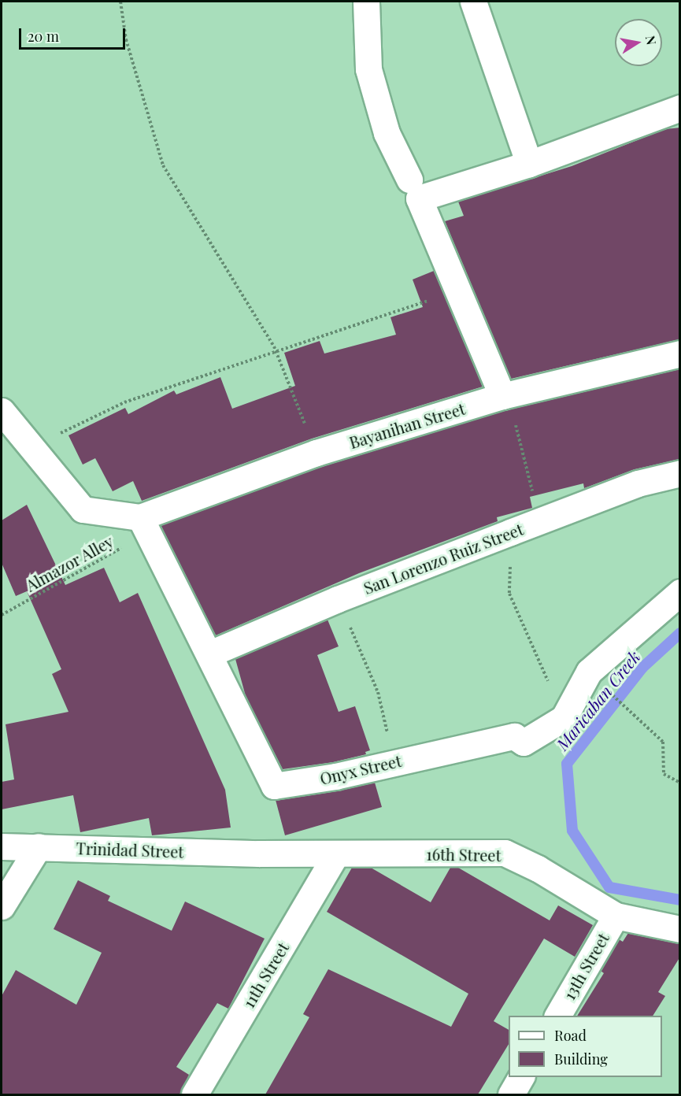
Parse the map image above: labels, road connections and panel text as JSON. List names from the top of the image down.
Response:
{
  "streets": {
    "street": [
      "Bayanihan Street",
      "San Lorenzo Ruiz Street",
      "Onyx Street",
      "Trinidad Street",
      "16th Street",
      "13th Street",
      "11th Street"
    ],
    "path": ["Almazor Alley"]
  },
  "crossings": [
    ["Bayanihan Street", "Almazor Alley"],
    ["Bayanihan Street", "Onyx Street"],
    ["San Lorenzo Ruiz Street", "Onyx Street"],
    ["Almazor Alley", "Onyx Street"],
    ["Trinidad Street", "16th Street"],
    ["16th Street", "13th Street"],
    ["16th Street", "11th Street"]
  ],
  "water": ["Maricaban Creek"],
  "legend": ["Road", "Building"],
  "scale_bar": "20 m",
  "north": "right"
}
